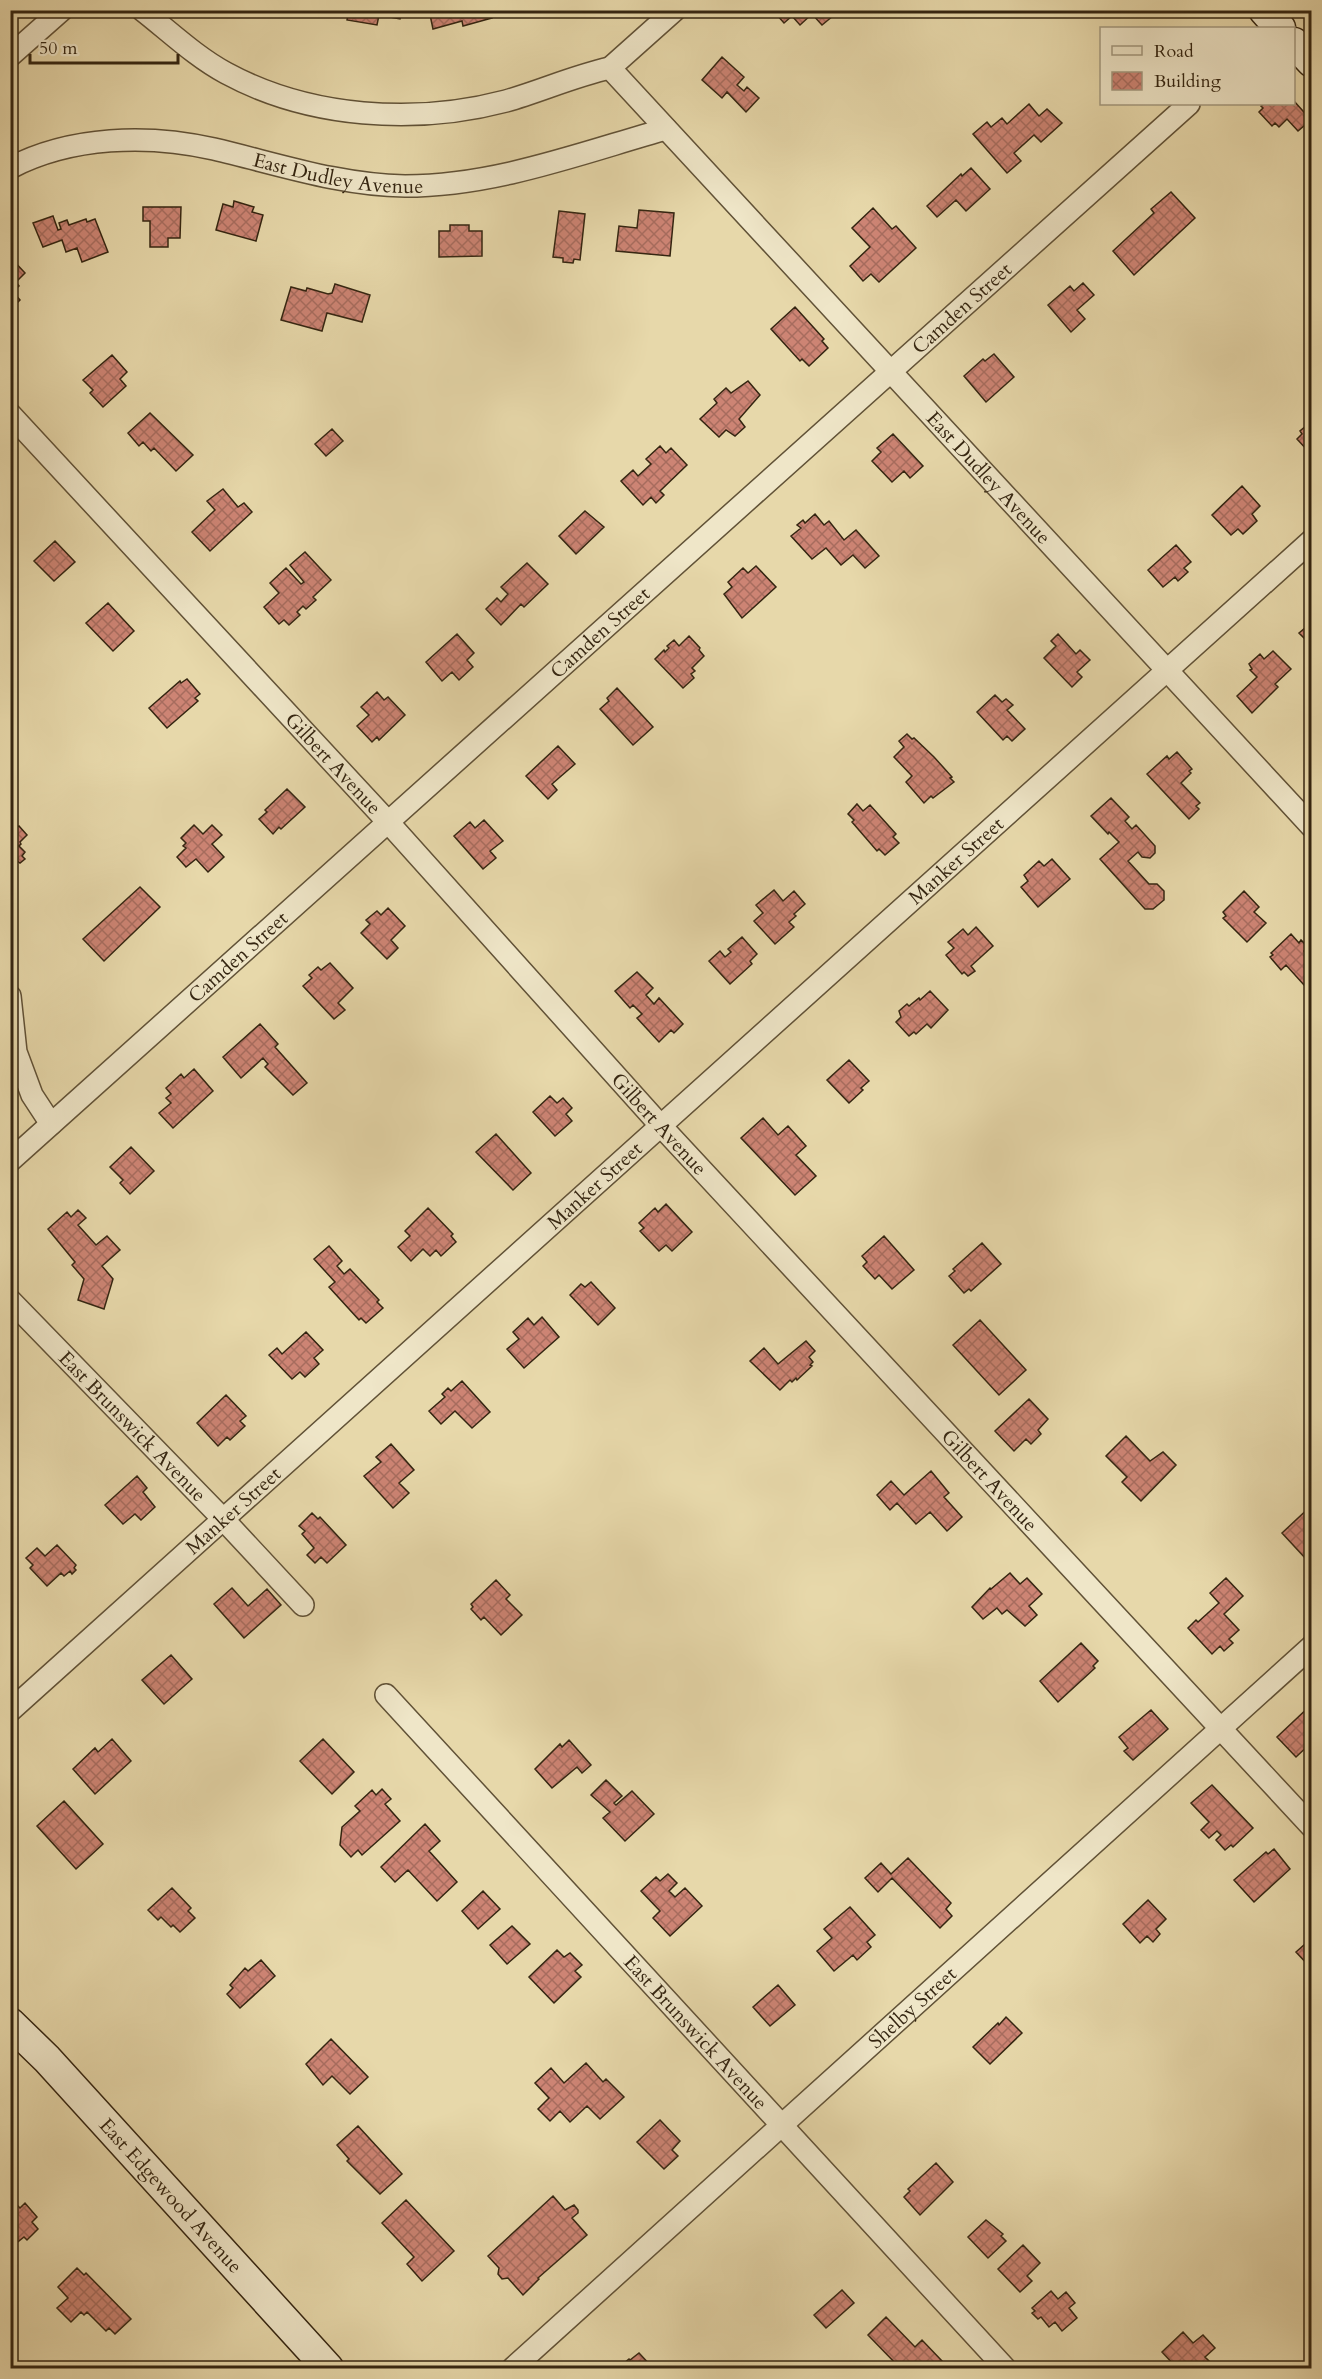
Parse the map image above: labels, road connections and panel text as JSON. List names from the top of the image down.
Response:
{
  "streets": {
    "main road": ["East Edgewood Avenue"],
    "street": [
      "East Dudley Avenue",
      "Camden Street",
      "Gilbert Avenue",
      "Manker Street",
      "East Brunswick Avenue",
      "Shelby Street"
    ]
  },
  "crossings": [
    ["East Dudley Avenue", "Camden Street"],
    ["East Dudley Avenue", "Manker Street"],
    ["Camden Street", "Gilbert Avenue"],
    ["Gilbert Avenue", "Manker Street"],
    ["Gilbert Avenue", "Shelby Street"],
    ["Manker Street", "East Brunswick Avenue"],
    ["East Brunswick Avenue", "Shelby Street"]
  ],
  "legend": ["Road", "Building"],
  "scale_bar": "50 m"
}
